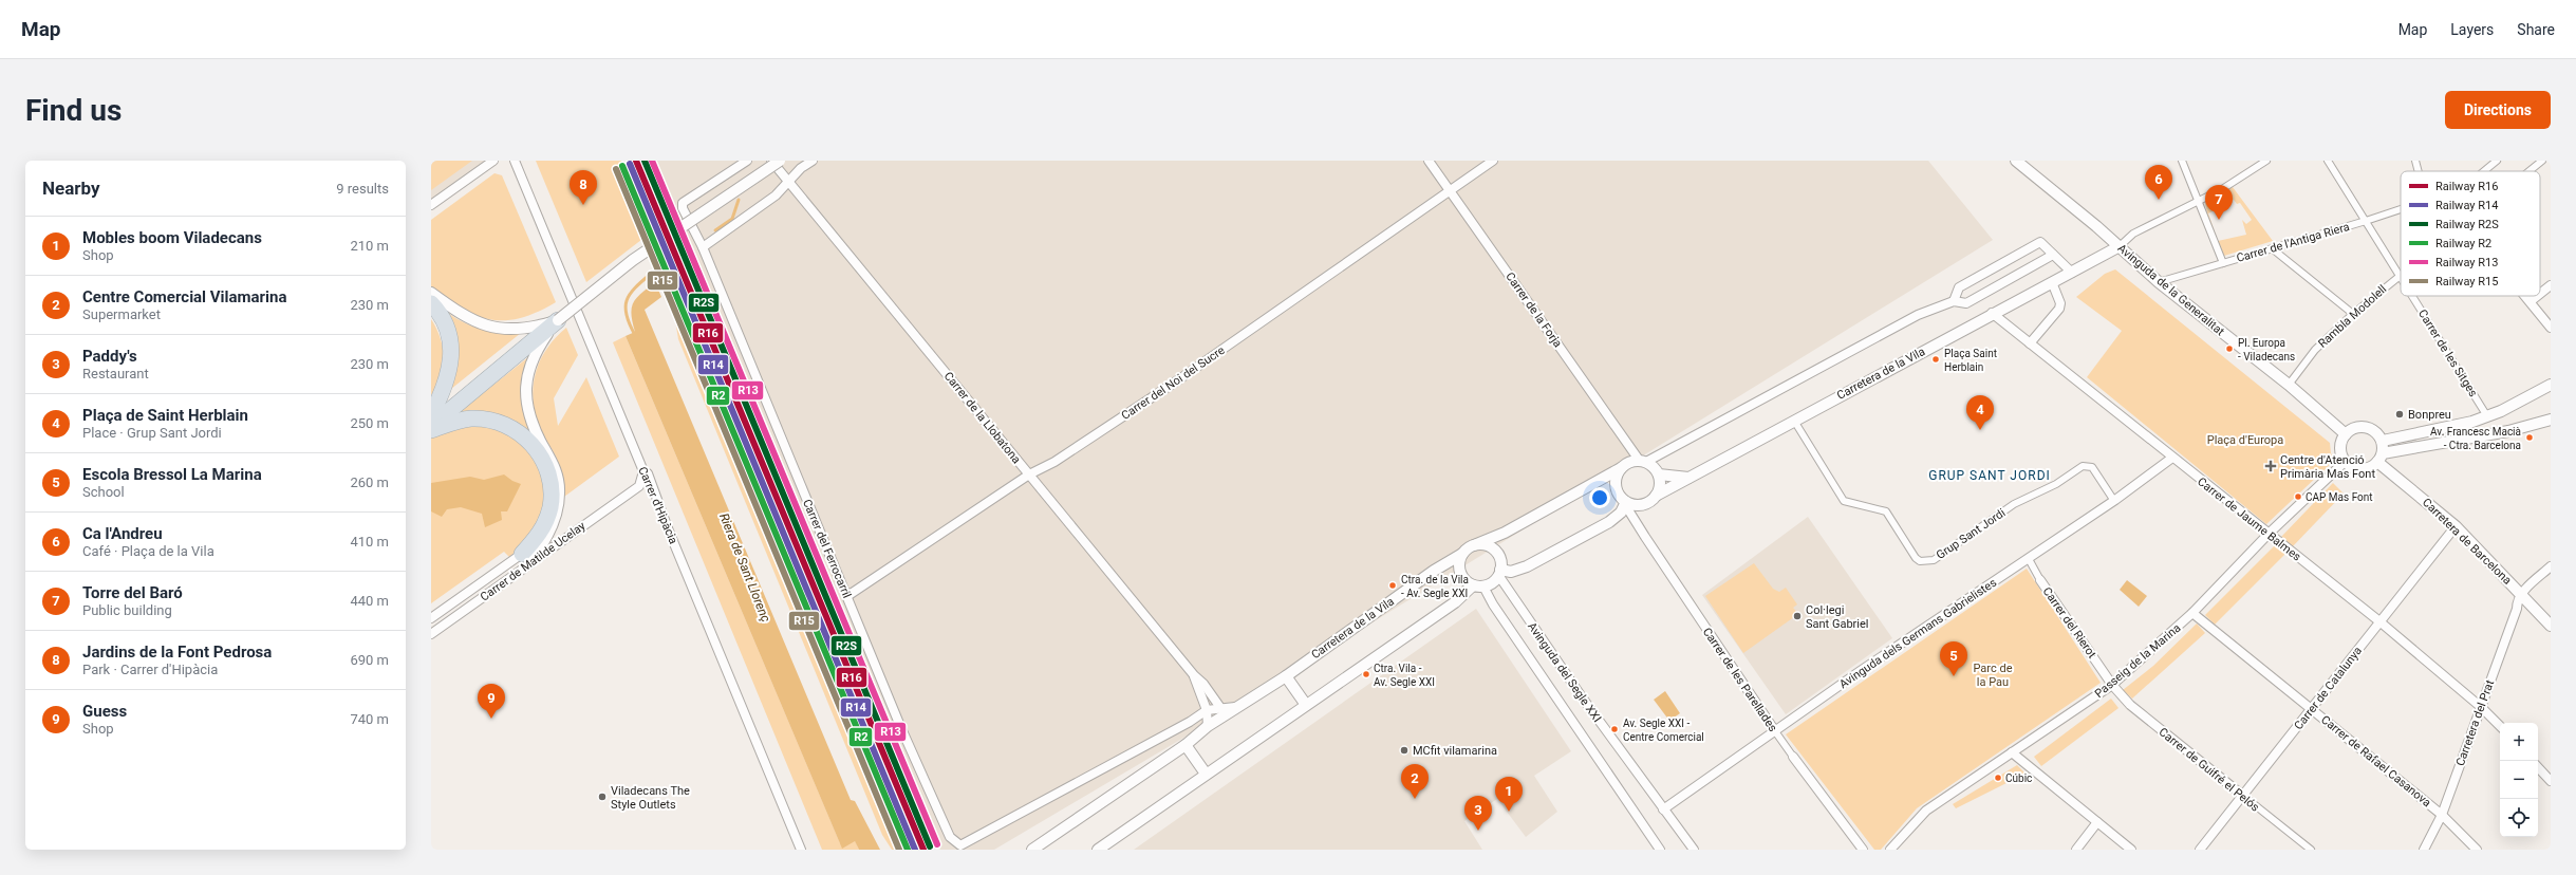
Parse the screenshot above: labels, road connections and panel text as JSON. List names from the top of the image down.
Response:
{
  "streets": {
    "street": [
      "Carrer de l'Antiga Riera",
      "Avinguda de la Generalitat",
      "Carrer de la Forja",
      "Rambla Modolell",
      "Carrer de les Sitges",
      "Carretera de la Vila",
      "Carrer del Noi del Sucre",
      "Carrer de la Llobatona",
      "Carrer d'Hipàcia",
      "Carrer de Jaume Balmes",
      "Grup Sant Jordi",
      "Carretera de Barcelona",
      "Carrer del Ferrocarril",
      "Carrer de Matilde Ucelay",
      "Carrer del Rierot",
      "Avinguda dels Germans Gabrielistes",
      "Passeig de la Marina",
      "Avinguda del Segle XXI",
      "Carrer de les Parellades",
      "Carrer de Catalunya",
      "Carretera del Prat",
      "Carrer de Rafael Casanova",
      "Carrer de Guifré el Pelós"
    ]
  },
  "crossings": [
    ["Carrer de l'Antiga Riera", "Avinguda de la Generalitat"],
    ["Carrer de l'Antiga Riera", "Carrer de les Sitges"],
    ["Avinguda de la Generalitat", "Rambla Modolell"],
    ["Avinguda de la Generalitat", "Carretera de la Vila"],
    ["Avinguda de la Generalitat", "Carretera de Barcelona"],
    ["Avinguda de la Generalitat", "Passeig de la Marina"],
    ["Carrer de la Forja", "Carretera de la Vila"],
    ["Carrer de la Forja", "Carrer del Noi del Sucre"],
    ["Carrer de la Forja", "Carrer de les Parellades"],
    ["Rambla Modolell", "Carrer de les Sitges"],
    ["Carretera de la Vila", "Carrer de la Llobatona"],
    ["Carretera de la Vila", "Carrer de Jaume Balmes"],
    ["Carretera de la Vila", "Grup Sant Jordi"],
    ["Carretera de la Vila", "Avinguda del Segle XXI"],
    ["Carretera de la Vila", "Carrer de les Parellades"],
    ["Carrer del Noi del Sucre", "Carrer de la Llobatona"],
    ["Carrer del Noi del Sucre", "Carrer del Ferrocarril"],
    ["Carrer de la Llobatona", "Carrer del Ferrocarril"],
    ["Carrer d'Hipàcia", "Carrer de Matilde Ucelay"],
    ["Carrer de Jaume Balmes", "Avinguda dels Germans Gabrielistes"],
    ["Carrer de Jaume Balmes", "Passeig de la Marina"],
    ["Carrer de Jaume Balmes", "Carrer de Catalunya"],
    ["Carrer de Jaume Balmes", "Carretera del Prat"],
    ["Grup Sant Jordi", "Avinguda dels Germans Gabrielistes"],
    ["Carretera de Barcelona", "Passeig de la Marina"],
    ["Carretera de Barcelona", "Carrer de Catalunya"],
    ["Carretera de Barcelona", "Carretera del Prat"],
    ["Carrer del Rierot", "Avinguda dels Germans Gabrielistes"],
    ["Carrer del Rierot", "Passeig de la Marina"],
    ["Carrer del Rierot", "Carrer de Guifré el Pelós"],
    ["Avinguda dels Germans Gabrielistes", "Avinguda del Segle XXI"],
    ["Avinguda dels Germans Gabrielistes", "Carrer de les Parellades"],
    ["Passeig de la Marina", "Carrer de Rafael Casanova"],
    ["Passeig de la Marina", "Carrer de Guifré el Pelós"],
    ["Carrer de Catalunya", "Carrer de Rafael Casanova"],
    ["Carrer de Catalunya", "Carrer de Guifré el Pelós"],
    ["Carretera del Prat", "Carrer de Rafael Casanova"]
  ],
  "districts": ["GRUP SANT JORDI"],
  "water": ["Riera de Sant Llorenç"],
  "parks": ["Plaça d'Europa", "Parc de la Pau"],
  "places": {
    "other": [
      "Pl. Europa - Viladecans",
      "Plaça Saint Herblain",
      "Bonpreu",
      "Av. Francesc Macià - Ctra. Barcelona",
      "CAP Mas Font",
      "Ctra. de la Vila - Av. Segle XXI",
      "Col·legi Sant Gabriel",
      "Ctra. Vila - Av. Segle XXI",
      "Av. Segle XXI - Centre Comercial",
      "MCfit vilamarina",
      "Cúbic",
      "Viladecans The Style Outlets"
    ],
    "health": ["Centre d'Atenció Primària Mas Font"]
  },
  "lines": [
    "rail line R16",
    "rail line R2S",
    "rail line R13",
    "rail line R14",
    "rail line R2",
    "rail line R15"
  ],
  "legend": [
    "Railway R16",
    "Railway R14",
    "Railway R2S",
    "Railway R2",
    "Railway R13",
    "Railway R15"
  ],
  "page": {
    "header": "Map",
    "nav": ["Map", "Layers", "Share"],
    "buttons": "Directions",
    "title": "Find us",
    "heading": ["Nearby", "9 results"],
    "pins": [
      "6",
      "8",
      "7",
      "4",
      "5",
      "9",
      "2",
      "1",
      "3"
    ],
    "list": [
      {
        "mark": "1",
        "name": "Mobles boom Viladecans",
        "note": "Shop",
        "value": "210 m"
      },
      {
        "mark": "2",
        "name": "Centre Comercial Vilamarina",
        "note": "Supermarket",
        "value": "230 m"
      },
      {
        "mark": "3",
        "name": "Paddy's",
        "note": "Restaurant",
        "value": "230 m"
      },
      {
        "mark": "4",
        "name": "Plaça de Saint Herblain",
        "note": "Place · Grup Sant Jordi",
        "value": "250 m"
      },
      {
        "mark": "5",
        "name": "Escola Bressol La Marina",
        "note": "School",
        "value": "260 m"
      },
      {
        "mark": "6",
        "name": "Ca l'Andreu",
        "note": "Café · Plaça de la Vila",
        "value": "410 m"
      },
      {
        "mark": "7",
        "name": "Torre del Baró",
        "note": "Public building",
        "value": "440 m"
      },
      {
        "mark": "8",
        "name": "Jardins de la Font Pedrosa",
        "note": "Park · Carrer d'Hipàcia",
        "value": "690 m"
      },
      {
        "mark": "9",
        "name": "Guess",
        "note": "Shop",
        "value": "740 m"
      }
    ],
    "map_buttons": ["+", "−"]
  }
}
